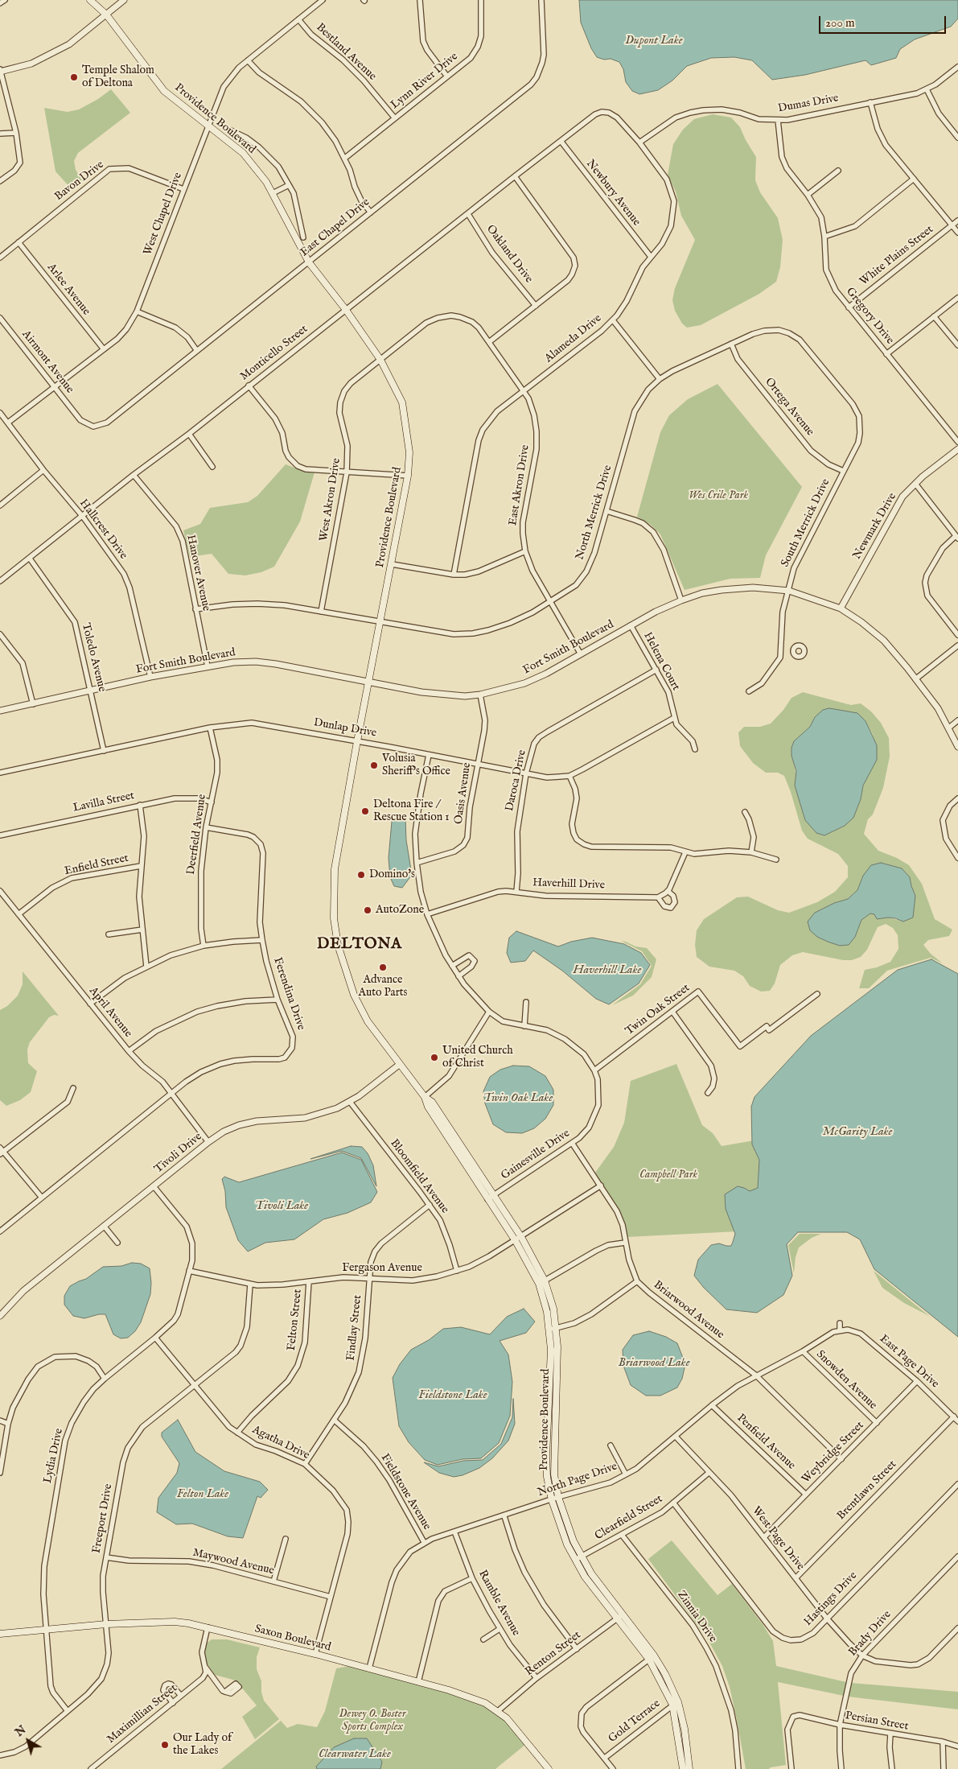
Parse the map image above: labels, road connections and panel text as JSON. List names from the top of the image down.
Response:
{
  "streets": {
    "main road": ["Providence Boulevard", "Saxon Boulevard"],
    "street": [
      "Bestland Avenue",
      "Lynn River Drive",
      "Dumas Drive",
      "Bavon Drive",
      "Newbury Avenue",
      "West Chapel Drive",
      "East Chapel Drive",
      "Oakland Drive",
      "White Plains Street",
      "Arlee Avenue",
      "Gregory Drive",
      "Alameda Drive",
      "Monticello Street",
      "Airmont Avenue",
      "Ortega Avenue",
      "East Akron Drive",
      "West Akron Drive",
      "North Merrick Drive",
      "South Merrick Drive",
      "Newmark Drive",
      "Hallcrest Drive",
      "Hanover Avenue",
      "Fort Smith Boulevard",
      "Toledo Avenue",
      "Helena Court",
      "Dunlap Drive",
      "Daroca Drive",
      "Oasis Avenue",
      "Lavilla Street",
      "Deerfield Avenue",
      "Enfield Street",
      "Haverhill Drive",
      "Ferendina Drive",
      "Twin Oak Street",
      "April Avenue",
      "Tivoli Drive",
      "Gainesville Drive",
      "Bloomfield Avenue",
      "Fergason Avenue",
      "Briarwood Avenue",
      "Felton Street",
      "Findlay Street",
      "East Page Drive",
      "Snowden Avenue",
      "Penfield Avenue",
      "Agatha Drive",
      "Weybridge Street",
      "Lydia Drive",
      "North Page Drive",
      "Brentlawn Street",
      "Fieldstone Avenue",
      "Clearfield Street",
      "Freeport Drive",
      "West Page Drive",
      "Maywood Avenue",
      "Hastings Drive",
      "Ramble Avenue",
      "Zinnia Drive",
      "Brady Drive",
      "Renton Street",
      "Maximillian Street",
      "Gold Terrace",
      "Persian Street"
    ]
  },
  "crossings": [
    ["Bestland Avenue", "Lynn River Drive"],
    ["Bestland Avenue", "West Chapel Drive"],
    ["Dumas Drive", "Gregory Drive"],
    ["Dumas Drive", "Alameda Drive"],
    ["Providence Boulevard", "West Chapel Drive"],
    ["Providence Boulevard", "East Chapel Drive"],
    ["Providence Boulevard", "Monticello Street"],
    ["Providence Boulevard", "West Akron Drive"],
    ["Providence Boulevard", "North Merrick Drive"],
    ["Providence Boulevard", "Fort Smith Boulevard"],
    ["Providence Boulevard", "Dunlap Drive"],
    ["Providence Boulevard", "Tivoli Drive"],
    ["Providence Boulevard", "Gainesville Drive"],
    ["Providence Boulevard", "Fergason Avenue"],
    ["Providence Boulevard", "North Page Drive"],
    ["Providence Boulevard", "Clearfield Street"],
    ["Providence Boulevard", "Renton Street"],
    ["Providence Boulevard", "Gold Terrace"],
    ["Bavon Drive", "West Chapel Drive"],
    ["Bavon Drive", "Arlee Avenue"],
    ["Newbury Avenue", "Alameda Drive"],
    ["Newbury Avenue", "Monticello Street"],
    ["West Chapel Drive", "Arlee Avenue"],
    ["West Chapel Drive", "Airmont Avenue"],
    ["West Chapel Drive", "Hallcrest Drive"],
    ["East Chapel Drive", "Airmont Avenue"],
    ["Oakland Drive", "Monticello Street"],
    ["White Plains Street", "Gregory Drive"],
    ["Alameda Drive", "Monticello Street"],
    ["Alameda Drive", "East Akron Drive"],
    ["Monticello Street", "Hallcrest Drive"],
    ["Monticello Street", "Hanover Avenue"],
    ["Monticello Street", "Toledo Avenue"],
    ["Ortega Avenue", "North Merrick Drive"],
    ["Ortega Avenue", "South Merrick Drive"],
    ["East Akron Drive", "West Akron Drive"],
    ["East Akron Drive", "North Merrick Drive"],
    ["East Akron Drive", "Fort Smith Boulevard"],
    ["West Akron Drive", "North Merrick Drive"],
    ["North Merrick Drive", "South Merrick Drive"],
    ["North Merrick Drive", "Hanover Avenue"],
    ["South Merrick Drive", "Fort Smith Boulevard"],
    ["Newmark Drive", "Fort Smith Boulevard"],
    ["Hallcrest Drive", "Fort Smith Boulevard"],
    ["Hanover Avenue", "Fort Smith Boulevard"],
    ["Fort Smith Boulevard", "Toledo Avenue"],
    ["Fort Smith Boulevard", "Helena Court"],
    ["Fort Smith Boulevard", "Oasis Avenue"],
    ["Toledo Avenue", "Dunlap Drive"],
    ["Helena Court", "Dunlap Drive"],
    ["Helena Court", "Daroca Drive"],
    ["Dunlap Drive", "Daroca Drive"],
    ["Dunlap Drive", "Oasis Avenue"],
    ["Dunlap Drive", "Deerfield Avenue"],
    ["Dunlap Drive", "Gainesville Drive"],
    ["Daroca Drive", "Haverhill Drive"],
    ["Oasis Avenue", "Gainesville Drive"],
    ["Lavilla Street", "Deerfield Avenue"],
    ["Deerfield Avenue", "Ferendina Drive"],
    ["Enfield Street", "April Avenue"],
    ["Haverhill Drive", "Gainesville Drive"],
    ["Ferendina Drive", "April Avenue"],
    ["Twin Oak Street", "Gainesville Drive"],
    ["April Avenue", "Tivoli Drive"],
    ["Tivoli Drive", "Bloomfield Avenue"],
    ["Tivoli Drive", "Lydia Drive"],
    ["Gainesville Drive", "Briarwood Avenue"],
    ["Bloomfield Avenue", "Fergason Avenue"],
    ["Bloomfield Avenue", "Findlay Street"],
    ["Fergason Avenue", "Briarwood Avenue"],
    ["Fergason Avenue", "Felton Street"],
    ["Fergason Avenue", "Findlay Street"],
    ["Fergason Avenue", "Lydia Drive"],
    ["Fergason Avenue", "Freeport Drive"],
    ["Briarwood Avenue", "Weybridge Street"],
    ["Briarwood Avenue", "North Page Drive"],
    ["Felton Street", "Agatha Drive"],
    ["Findlay Street", "Agatha Drive"],
    ["Findlay Street", "Fieldstone Avenue"],
    ["East Page Drive", "Weybridge Street"],
    ["East Page Drive", "North Page Drive"],
    ["East Page Drive", "Brentlawn Street"],
    ["Snowden Avenue", "Weybridge Street"],
    ["Snowden Avenue", "North Page Drive"],
    ["Penfield Avenue", "Weybridge Street"],
    ["Penfield Avenue", "North Page Drive"],
    ["Agatha Drive", "Lydia Drive"],
    ["Agatha Drive", "Freeport Drive"],
    ["Agatha Drive", "Maywood Avenue"],
    ["Agatha Drive", "Saxon Boulevard"],
    ["Weybridge Street", "West Page Drive"],
    ["Lydia Drive", "Freeport Drive"],
    ["Lydia Drive", "Saxon Boulevard"],
    ["North Page Drive", "Fieldstone Avenue"],
    ["North Page Drive", "West Page Drive"],
    ["North Page Drive", "Ramble Avenue"],
    ["North Page Drive", "Saxon Boulevard"],
    ["Brentlawn Street", "West Page Drive"],
    ["Clearfield Street", "West Page Drive"],
    ["Clearfield Street", "Hastings Drive"],
    ["Clearfield Street", "Zinnia Drive"],
    ["Freeport Drive", "Maywood Avenue"],
    ["Freeport Drive", "Saxon Boulevard"],
    ["West Page Drive", "Hastings Drive"],
    ["West Page Drive", "Brady Drive"],
    ["Ramble Avenue", "Renton Street"],
    ["Brady Drive", "Persian Street"],
    ["Saxon Boulevard", "Renton Street"]
  ],
  "districts": ["DELTONA"],
  "water": [
    "Dupont Lake",
    "Haverhill Lake",
    "Twin Oak Lake",
    "McGarity Lake",
    "Tivoli Lake",
    "Briarwood Lake",
    "Fieldstone Lake",
    "Felton Lake",
    "Clearwater Lake"
  ],
  "parks": ["Wes Crile Park", "Campbell Park", "Dewey O. Boster Sports Complex"],
  "places": [
    "Temple Shalom of Deltona",
    "Volusia Sheriff's Office",
    "Deltona Fire / Rescue Station 1",
    "Domino's",
    "AutoZone",
    "Advance Auto Parts",
    "United Church of Christ",
    "Our Lady of the Lakes"
  ],
  "scale_bar": "200 m",
  "north": "top left"
}
